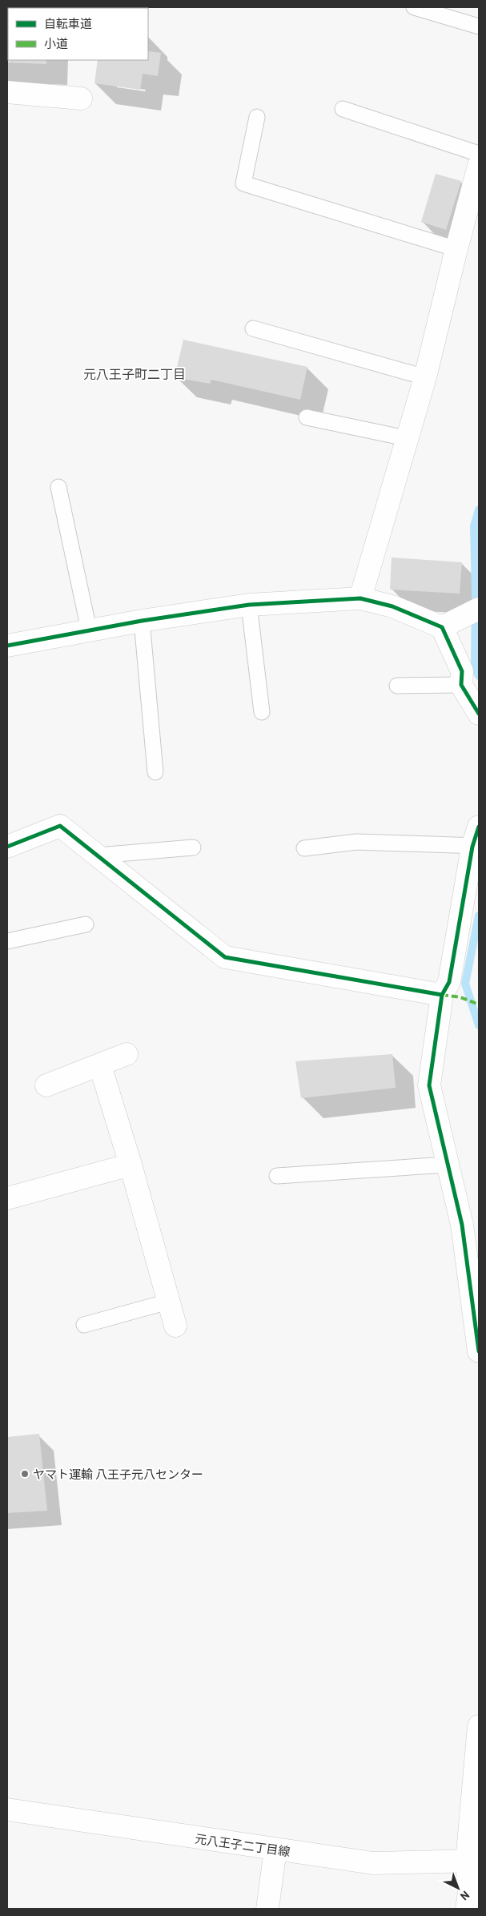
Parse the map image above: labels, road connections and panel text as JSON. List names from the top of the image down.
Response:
{
  "streets": {
    "street": ["元八王子二丁目線"]
  },
  "districts": ["元八王子町二丁目"],
  "places": ["ヤマト運輸 八王子元八センター"],
  "legend": ["自転車道", "小道"],
  "north": "bottom right"
}
